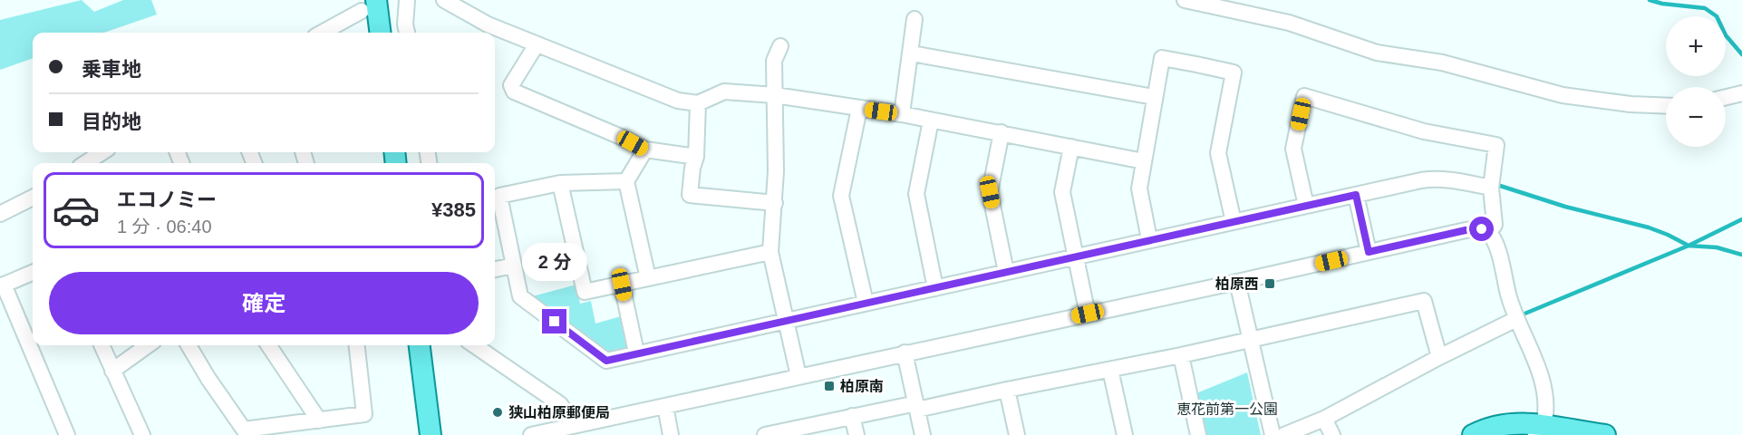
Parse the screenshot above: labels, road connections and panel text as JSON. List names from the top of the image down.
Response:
{
  "parks": ["恵花前第一公園"],
  "places": {
    "transit": ["柏原西", "柏原南"],
    "other": ["狭山柏原郵便局"]
  },
  "page": {
    "map_buttons": ["+", "−"],
    "banner": ["乗車地", "目的地"],
    "list": [
      {
        "name": "エコノミー",
        "note": "1 分 · 06:40",
        "value": "¥385"
      }
    ],
    "bubble": "2 分",
    "buttons": "確定"
  }
}
